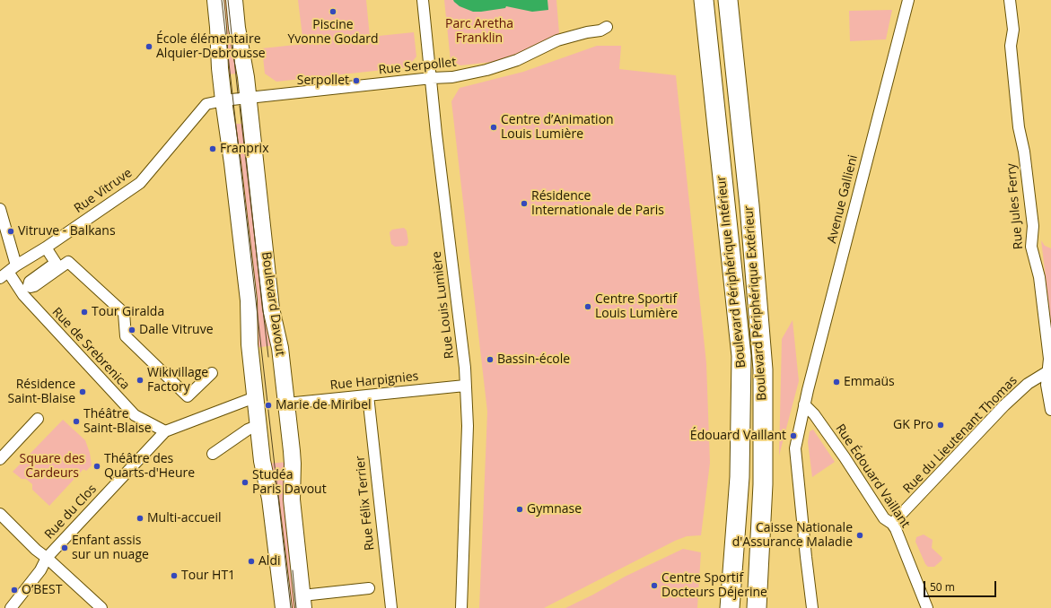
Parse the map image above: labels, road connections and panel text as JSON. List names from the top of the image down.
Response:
{
  "streets": {
    "highway": ["Boulevard Périphérique Intérieur", "Boulevard Périphérique Extérieur"],
    "main road": ["Boulevard Davout"],
    "street": [
      "Rue Serpollet",
      "Rue Vitruve",
      "Avenue Gallieni",
      "Rue Jules Ferry",
      "Rue Louis Lumière",
      "Rue de Srebrenica",
      "Rue Harpignies",
      "Rue du Lieutenant Thomas",
      "Rue Édouard Vaillant",
      "Rue Félix Terrier",
      "Rue du Clos"
    ]
  },
  "crossings": [
    ["Rue Serpollet", "Rue Vitruve"],
    ["Rue Serpollet", "Boulevard Davout"],
    ["Rue Serpollet", "Rue Louis Lumière"],
    ["Rue Vitruve", "Boulevard Davout"],
    ["Rue Vitruve", "Rue de Srebrenica"],
    ["Avenue Gallieni", "Rue Édouard Vaillant"],
    ["Rue Jules Ferry", "Rue du Lieutenant Thomas"],
    ["Boulevard Davout", "Rue Harpignies"],
    ["Boulevard Davout", "Rue du Clos"],
    ["Rue Louis Lumière", "Rue Harpignies"],
    ["Rue de Srebrenica", "Rue du Clos"],
    ["Rue Harpignies", "Rue Félix Terrier"],
    ["Rue du Lieutenant Thomas", "Rue Édouard Vaillant"]
  ],
  "parks": ["Parc Aretha Franklin", "Square des Cardeurs"],
  "places": [
    "Piscine Yvonne Godard",
    "École élémentaire Alquier-Debrousse",
    "Serpollet",
    "Centre d’Animation Louis Lumière",
    "Franprix",
    "Résidence Internationale de Paris",
    "Vitruve - Balkans",
    "Centre Sportif Louis Lumière",
    "Tour Giralda",
    "Dalle Vitruve",
    "Bassin-école",
    "Wikivillage Factory",
    "Emmaüs",
    "Résidence Saint-Blaise",
    "Marie de Miribel",
    "Théâtre Saint-Blaise",
    "GK Pro",
    "Édouard Vaillant",
    "Théâtre des Quarts-d'Heure",
    "Studéa Paris Davout",
    "Gymnase",
    "Multi-accueil",
    "Caisse Nationale d'Assurance Maladie",
    "Enfant assis sur un nuage",
    "Aldi",
    "Tour HT1",
    "Centre Sportif Docteurs Déjerine",
    "O’BEST"
  ],
  "scale_bar": "50 m"
}
